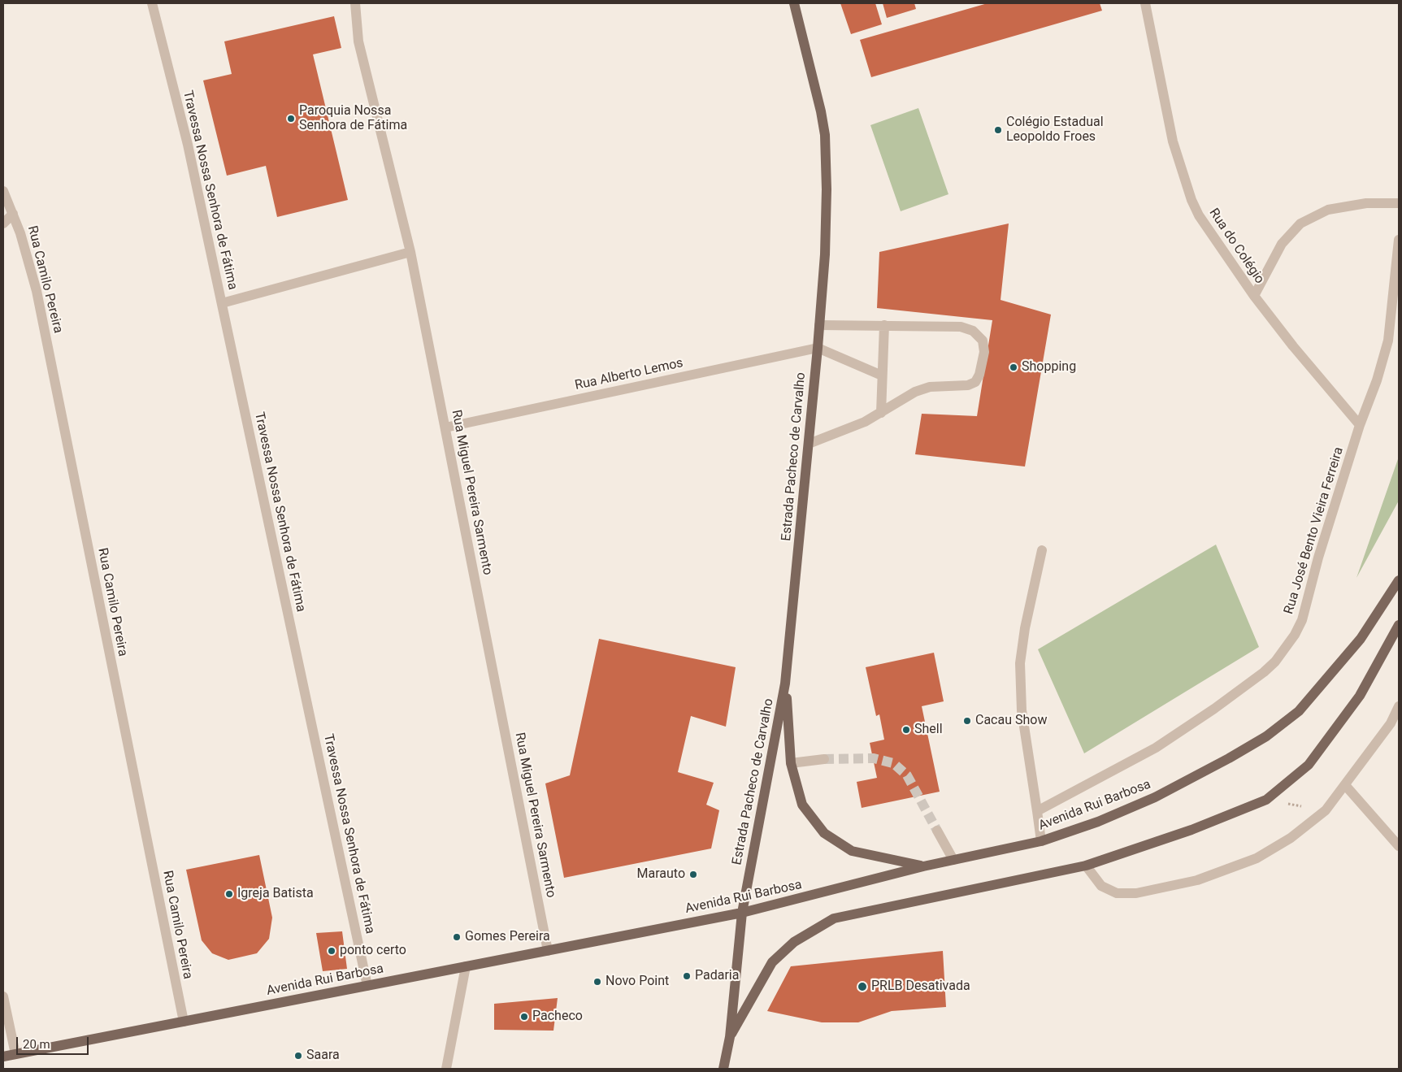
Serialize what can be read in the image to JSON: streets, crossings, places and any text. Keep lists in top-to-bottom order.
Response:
{
  "streets": {
    "main road": ["Estrada Pacheco de Carvalho", "Avenida Rui Barbosa"],
    "street": [
      "Travessa Nossa Senhora de Fátima",
      "Rua do Colégio",
      "Rua Camilo Pereira",
      "Rua Alberto Lemos",
      "Rua Miguel Pereira Sarmento",
      "Rua José Bento Vieira Ferreira"
    ]
  },
  "crossings": [
    ["Travessa Nossa Senhora de Fátima", "Avenida Rui Barbosa"],
    ["Rua do Colégio", "Rua José Bento Vieira Ferreira"],
    ["Rua Camilo Pereira", "Avenida Rui Barbosa"],
    ["Rua Alberto Lemos", "Estrada Pacheco de Carvalho"],
    ["Rua Alberto Lemos", "Rua Miguel Pereira Sarmento"],
    ["Estrada Pacheco de Carvalho", "Avenida Rui Barbosa"],
    ["Rua Miguel Pereira Sarmento", "Avenida Rui Barbosa"]
  ],
  "places": [
    "Paroquia Nossa Senhora de Fátima",
    "Colégio Estadual Leopoldo Froes",
    "Shopping",
    "Cacau Show",
    "Shell",
    "Marauto",
    "Igreja Batista",
    "Gomes Pereira",
    "ponto certo",
    "Padaria",
    "Novo Point",
    "PRLB Desativada",
    "Pacheco",
    "Saara"
  ],
  "scale_bar": "20 m"
}
